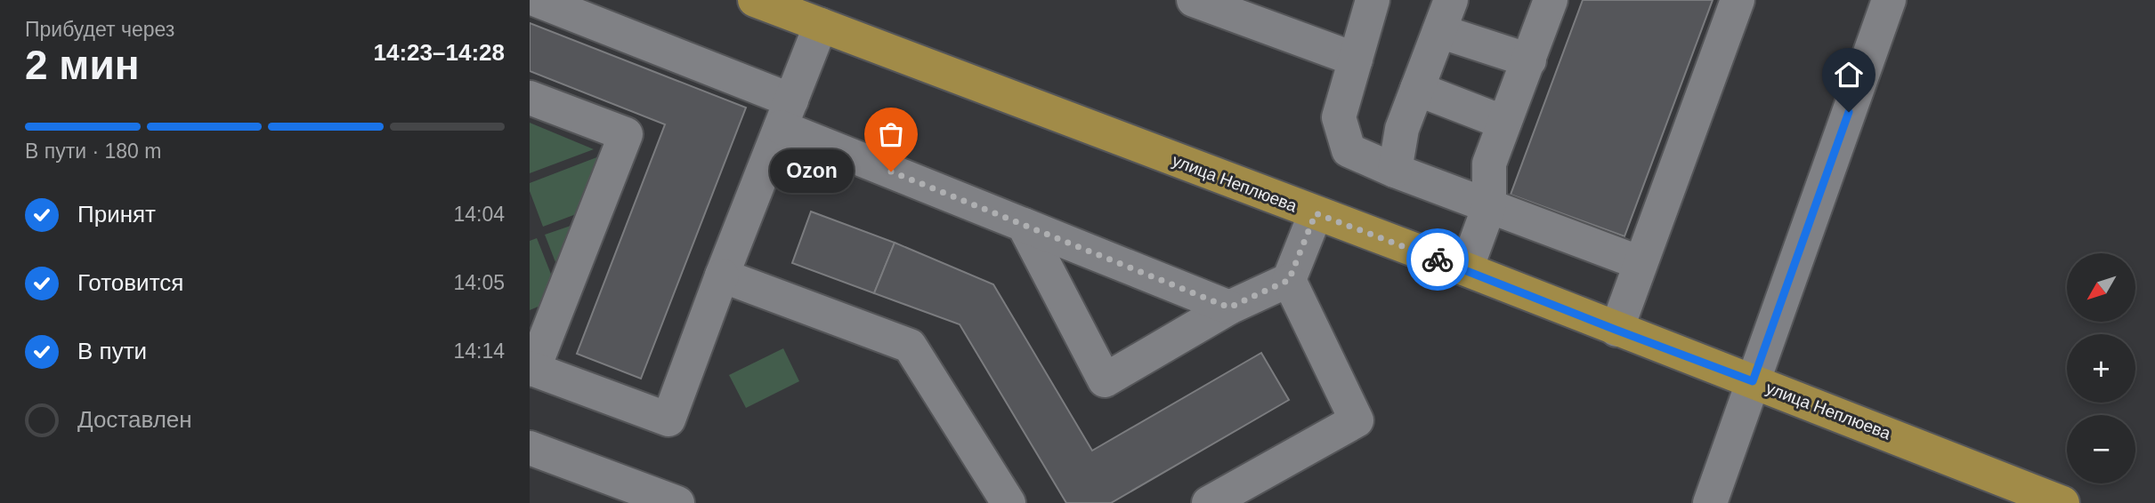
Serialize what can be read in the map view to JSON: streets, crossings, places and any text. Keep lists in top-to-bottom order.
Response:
{
  "streets": {
    "main road": ["улица Неплюева"]
  },
  "places": ["Ozon"],
  "north": "bottom left",
  "page": {
    "heading": ["2 мин", "Прибудет через", "14:23–14:28"],
    "bar": "В пути · 180 m",
    "bubble": "Ozon",
    "list": [
      ["Принят", "14:04"],
      ["Готовится", "14:05"],
      ["В пути", "14:14"],
      "Доставлен"
    ],
    "map_buttons": ["+", "−"]
  }
}
